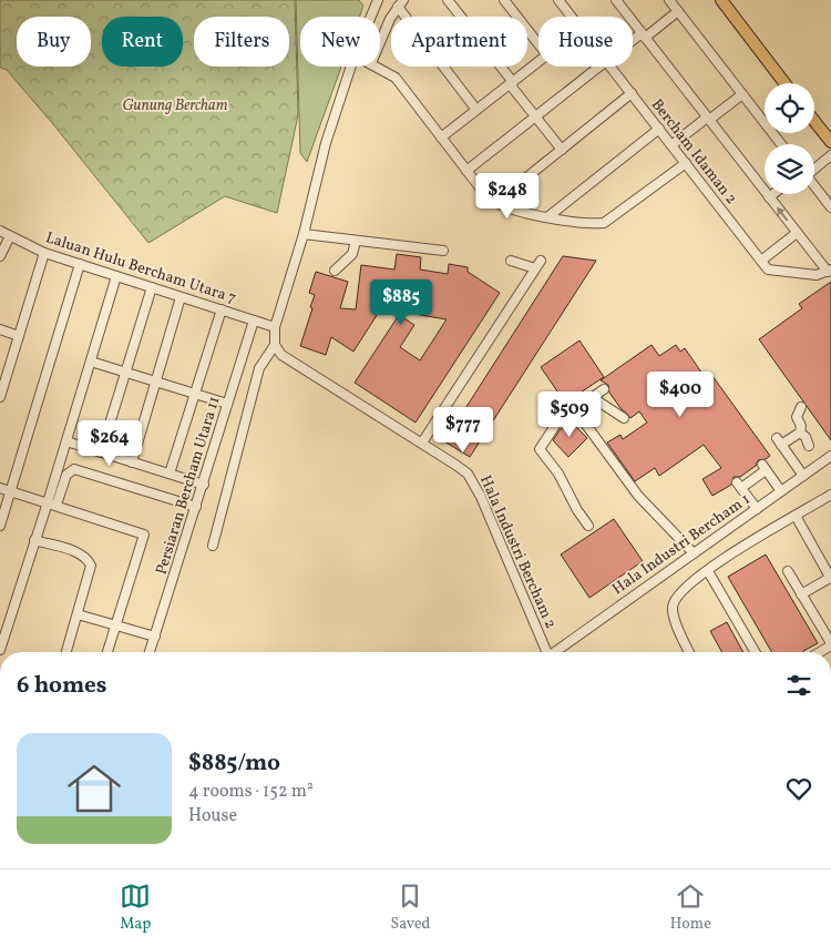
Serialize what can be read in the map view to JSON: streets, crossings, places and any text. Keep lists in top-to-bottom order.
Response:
{
  "streets": {
    "street": [
      "Bercham Idaman 2",
      "Laluan Hulu Bercham Utara 7",
      "Persiaran Bercham Utara 11",
      "Hala Industri Bercham 1",
      "Hala Industri Bercham 2"
    ]
  },
  "crossings": [
    ["Laluan Hulu Bercham Utara 7", "Persiaran Bercham Utara 11"]
  ],
  "parks": ["Gunung Bercham"],
  "page": {
    "chip": [
      "Buy",
      "Rent",
      "Filters",
      "New",
      "Apartment",
      "House"
    ],
    "price": [
      "$248",
      "$885",
      "$400",
      "$509",
      "$777",
      "$264"
    ],
    "heading": "6 homes",
    "list": [
      {
        "name": "$885/mo",
        "note": "4 rooms · 152 m² · House"
      }
    ],
    "tabs": ["Map", "Saved", "Home"]
  }
}
